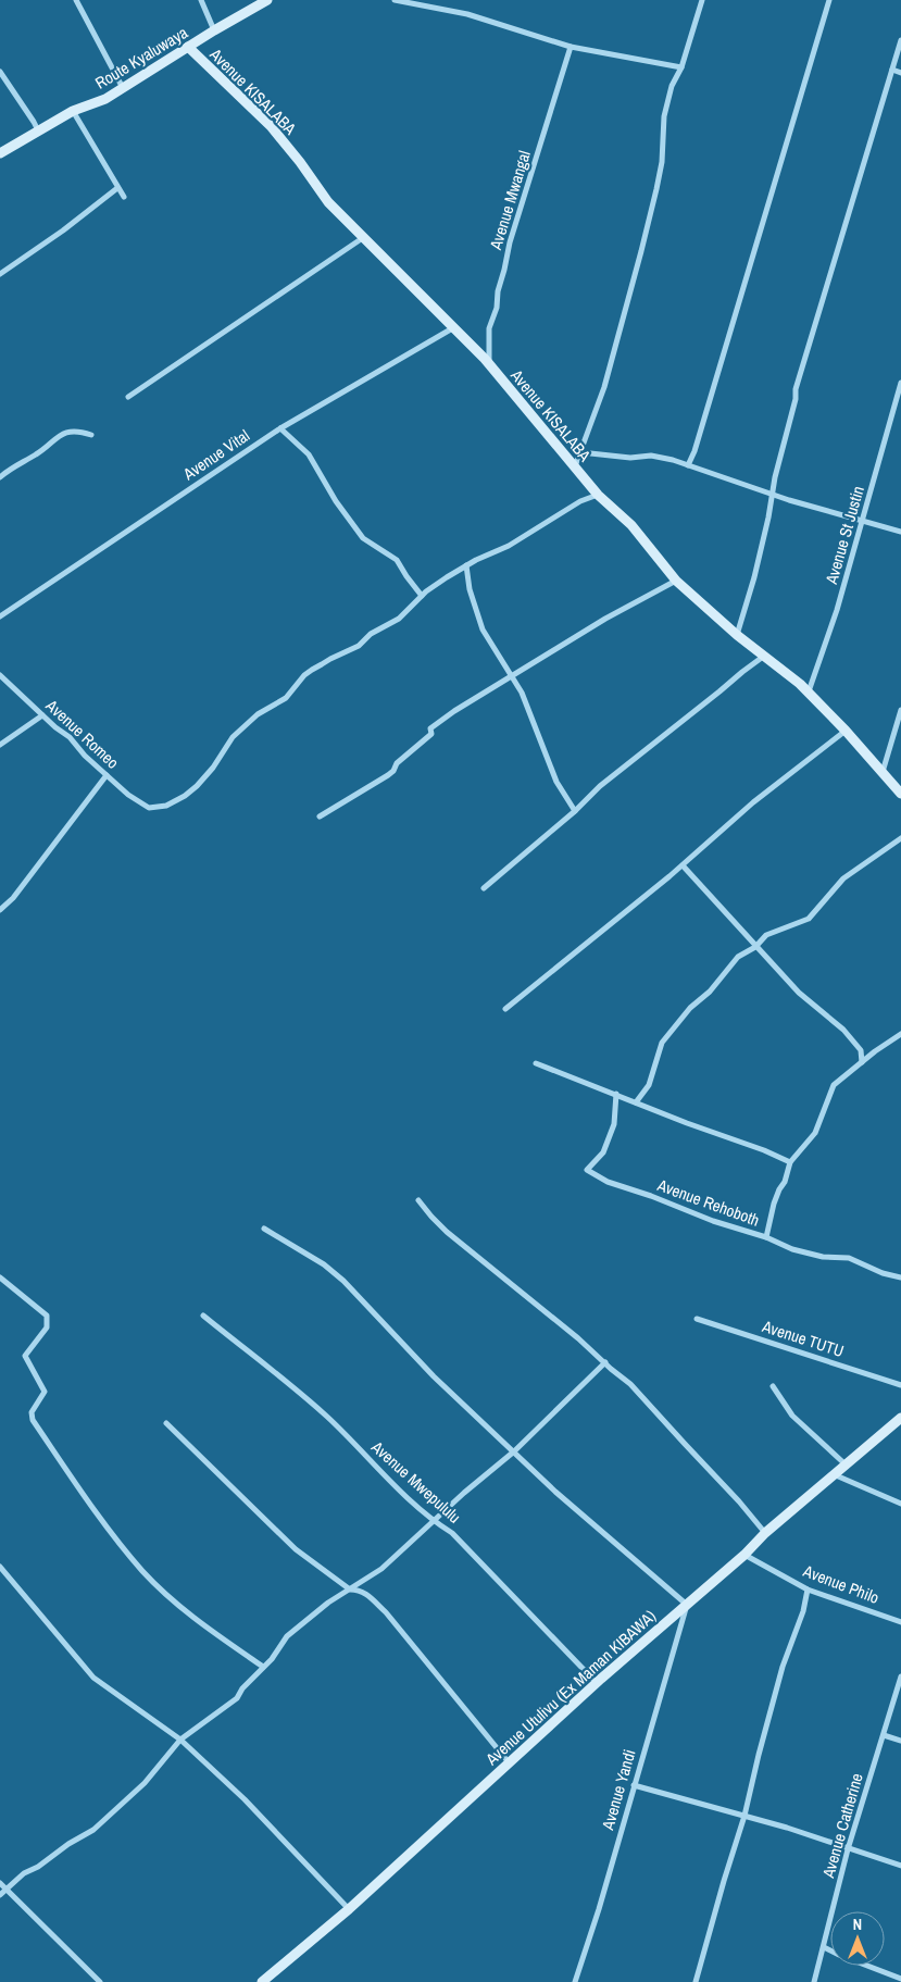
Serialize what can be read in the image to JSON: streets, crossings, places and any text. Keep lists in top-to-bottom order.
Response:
{
  "streets": {
    "street": [
      "Route Kyaluwaya",
      "Avenue KISALABA",
      "Avenue Mwangal",
      "Avenue Vital",
      "Avenue St Justin",
      "Avenue Romeo",
      "Avenue Rehoboth",
      "Avenue TUTU",
      "Avenue Mwepululu",
      "Avenue Philo",
      "Avenue Utulivu (Ex Maman KIBAWA)",
      "Avenue Yandi",
      "Avenue Catherine"
    ]
  },
  "crossings": [
    ["Route Kyaluwaya", "Avenue KISALABA"],
    ["Avenue KISALABA", "Avenue Mwangal"],
    ["Avenue KISALABA", "Avenue Vital"],
    ["Avenue KISALABA", "Avenue St Justin"],
    ["Avenue Mwepululu", "Avenue Utulivu (Ex Maman KIBAWA)"],
    ["Avenue Philo", "Avenue Utulivu (Ex Maman KIBAWA)"],
    ["Avenue Utulivu (Ex Maman KIBAWA)", "Avenue Yandi"]
  ],
  "north": "top"
}
